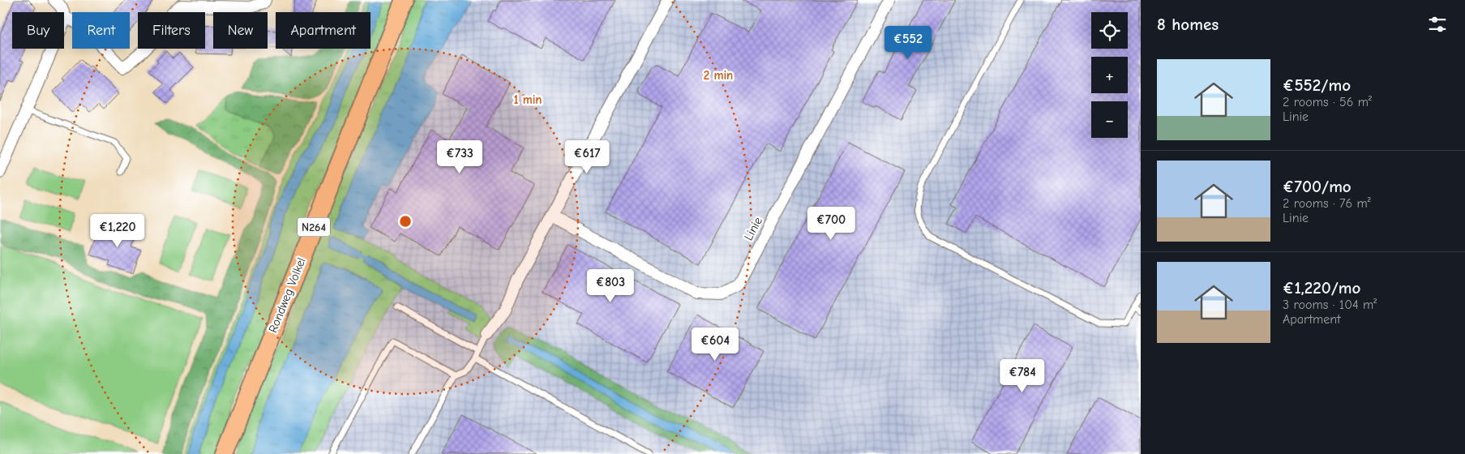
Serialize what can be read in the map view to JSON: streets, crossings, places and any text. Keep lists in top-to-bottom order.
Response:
{
  "streets": {
    "main road": ["N264", "Rondweg Volkel"],
    "street": ["Linie"]
  },
  "page": {
    "heading": "8 homes",
    "map_buttons": ["+", "−"],
    "chip": [
      "Buy",
      "Rent",
      "Filters",
      "New",
      "Apartment"
    ],
    "price": [
      "€552",
      "€733",
      "€617",
      "€700",
      "€1,220",
      "€803",
      "€604",
      "€784"
    ],
    "list": [
      {
        "name": "€552/mo",
        "note": "2 rooms · 56 m² · Linie"
      },
      {
        "name": "€700/mo",
        "note": "2 rooms · 76 m² · Linie"
      },
      {
        "name": "€1,220/mo",
        "note": "3 rooms · 104 m² · Apartment"
      }
    ]
  },
  "rings": ["2 min", "1 min"]
}
